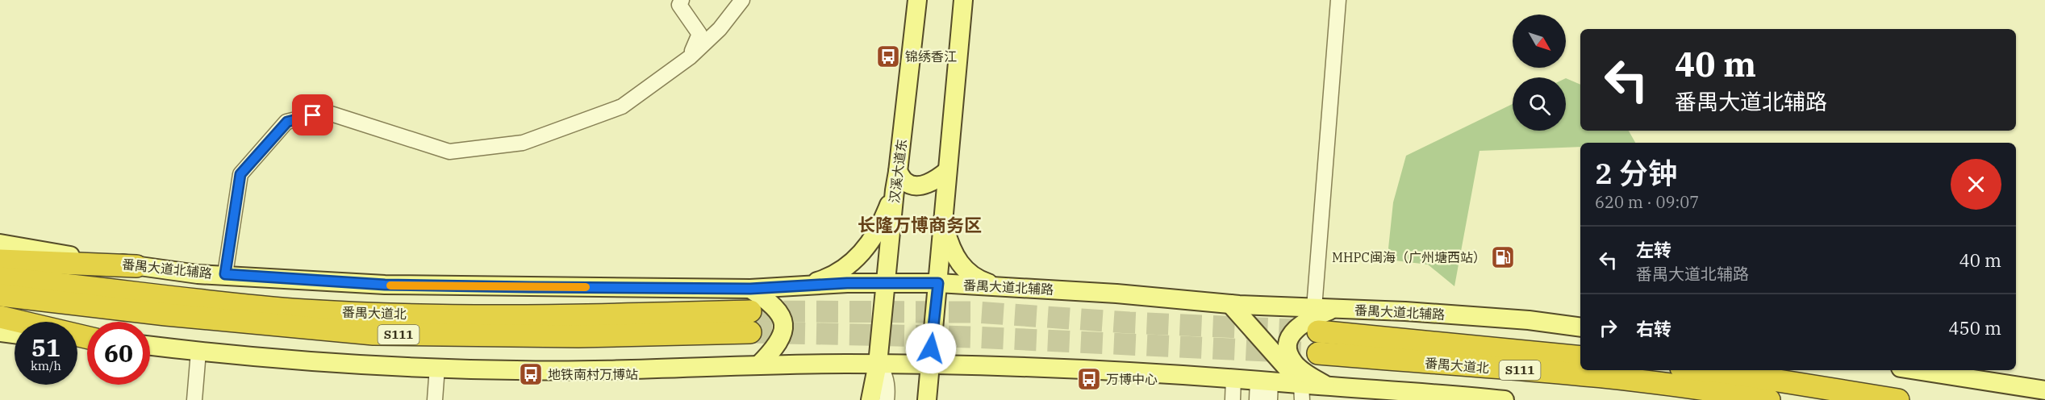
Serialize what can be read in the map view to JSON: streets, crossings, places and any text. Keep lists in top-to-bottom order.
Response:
{
  "streets": {
    "highway": ["番禺大道北", "S111"],
    "main road": ["汉溪大道东", "番禺大道北辅路"]
  },
  "crossings": [
    ["汉溪大道东", "番禺大道北辅路"]
  ],
  "districts": ["长隆万博商务区"],
  "places": {
    "bus stop": ["锦绣香江", "地铁南村万博站", "万博中心"],
    "fuel station": ["MHPC闽海（广州塘西站）"]
  },
  "north": "bottom right",
  "page": {
    "turn": ["40 m", "番禺大道北辅路"],
    "heading": ["2 分钟", "620 m · 09:07"],
    "list": [
      {
        "name": "左转",
        "note": "番禺大道北辅路",
        "value": "40 m"
      },
      {
        "name": "右转",
        "value": "450 m"
      }
    ],
    "speed": "51 km/h",
    "limit": "60"
  }
}
